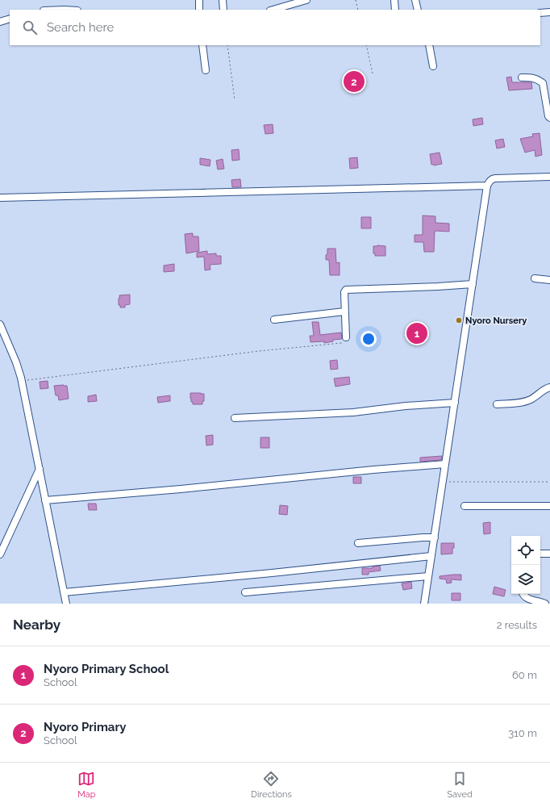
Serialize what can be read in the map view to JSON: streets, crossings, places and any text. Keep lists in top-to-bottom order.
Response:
{
  "places": ["Nyoro Nursery"],
  "page": {
    "search": "Search here",
    "pins": ["2", "1"],
    "heading": ["Nearby", "2 results"],
    "list": [
      {
        "mark": "1",
        "name": "Nyoro Primary School",
        "note": "School",
        "value": "60 m"
      },
      {
        "mark": "2",
        "name": "Nyoro Primary",
        "note": "School",
        "value": "310 m"
      }
    ],
    "nav": ["Map", "Directions", "Saved"]
  }
}
